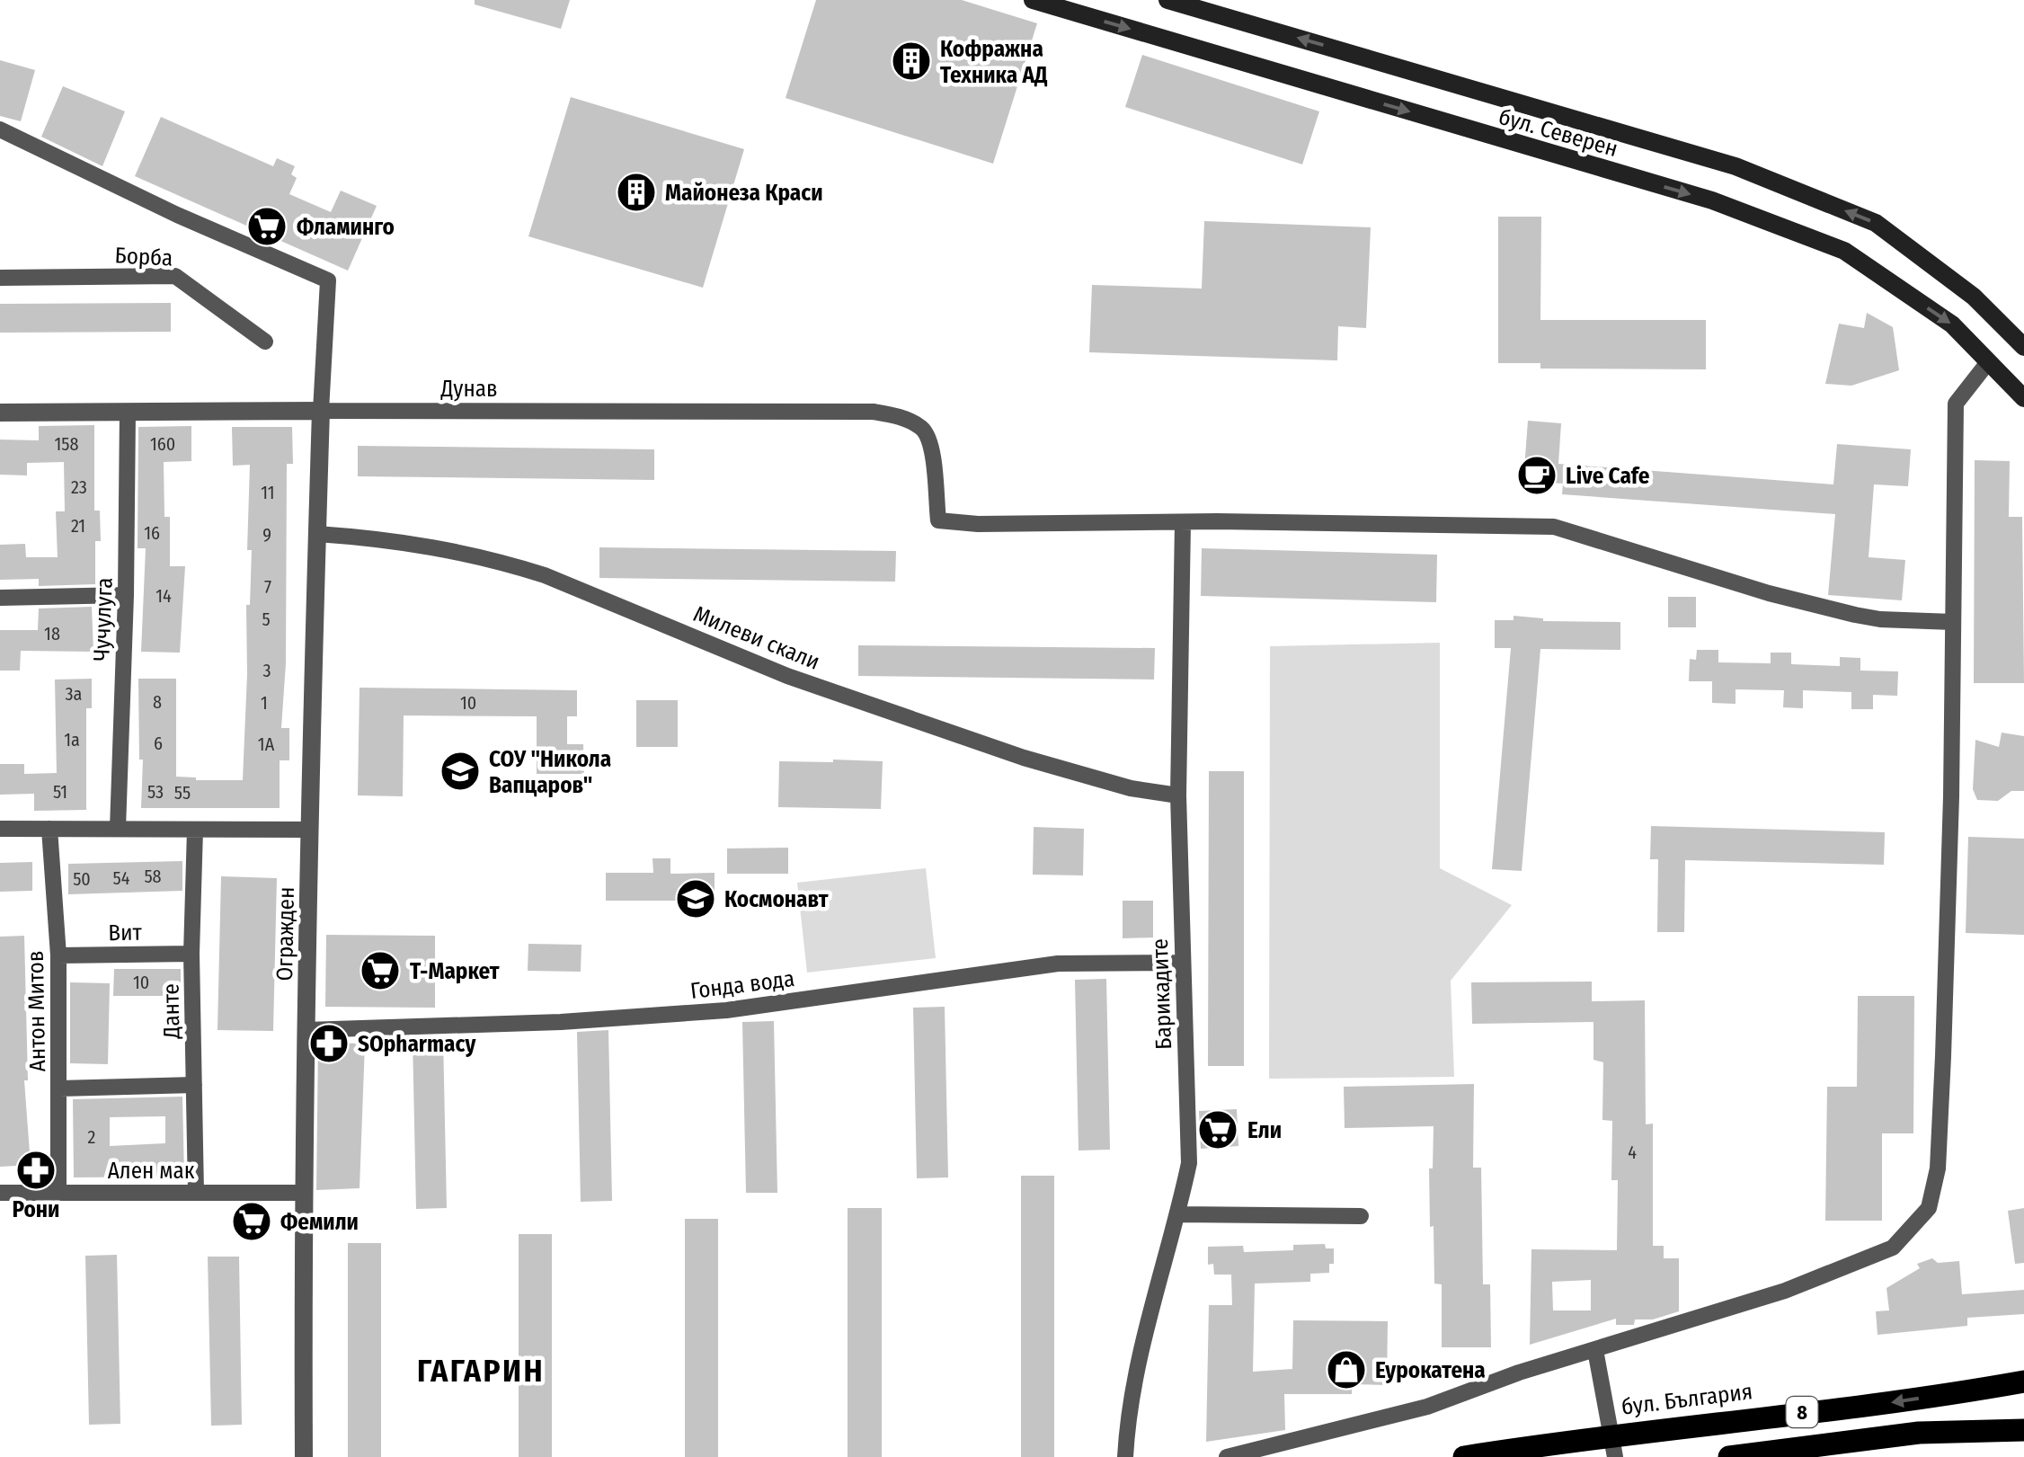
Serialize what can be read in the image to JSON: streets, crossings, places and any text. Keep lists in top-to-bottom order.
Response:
{
  "streets": {
    "main road": ["бул. Северен", "бул. България", "8"],
    "street": [
      "Борба",
      "Дунав",
      "Чучулуга",
      "Милеви скали",
      "Вит",
      "Огражден",
      "Гонда вода",
      "Барикадите",
      "Антон Митов",
      "Данте",
      "Ален мак"
    ]
  },
  "crossings": [
    ["Дунав", "Чучулуга"],
    ["Дунав", "Огражден"],
    ["Дунав", "Барикадите"],
    ["Милеви скали", "Огражден"],
    ["Милеви скали", "Барикадите"],
    ["Вит", "Антон Митов"],
    ["Вит", "Данте"],
    ["Огражден", "Гонда вода"],
    ["Огражден", "Ален мак"],
    ["Гонда вода", "Барикадите"],
    ["Антон Митов", "Ален мак"],
    ["Данте", "Ален мак"]
  ],
  "districts": ["ГАГАРИН"],
  "places": {
    "building": ["Кофражна Техника АД", "Майонеза Краси"],
    "supermarket": [
      "Фламинго",
      "Т-Маркет",
      "Ели",
      "Фемили"
    ],
    "cafe": ["Live Cafe"],
    "school or university": ["СОУ \"Никола Вапцаров\"", "Космонавт"],
    "pharmacy": ["SOpharmacy", "Рони"],
    "shop": ["Еурокатена"]
  },
  "house_numbers": [
    "158",
    "160",
    "23",
    "11",
    "21",
    "16",
    "9",
    "7",
    "14",
    "5",
    "18",
    "3",
    "3a",
    "8",
    "1",
    "10",
    "1a",
    "6",
    "1А",
    "51",
    "53",
    "55",
    "58",
    "54",
    "50",
    "10",
    "2",
    "4"
  ]
}
